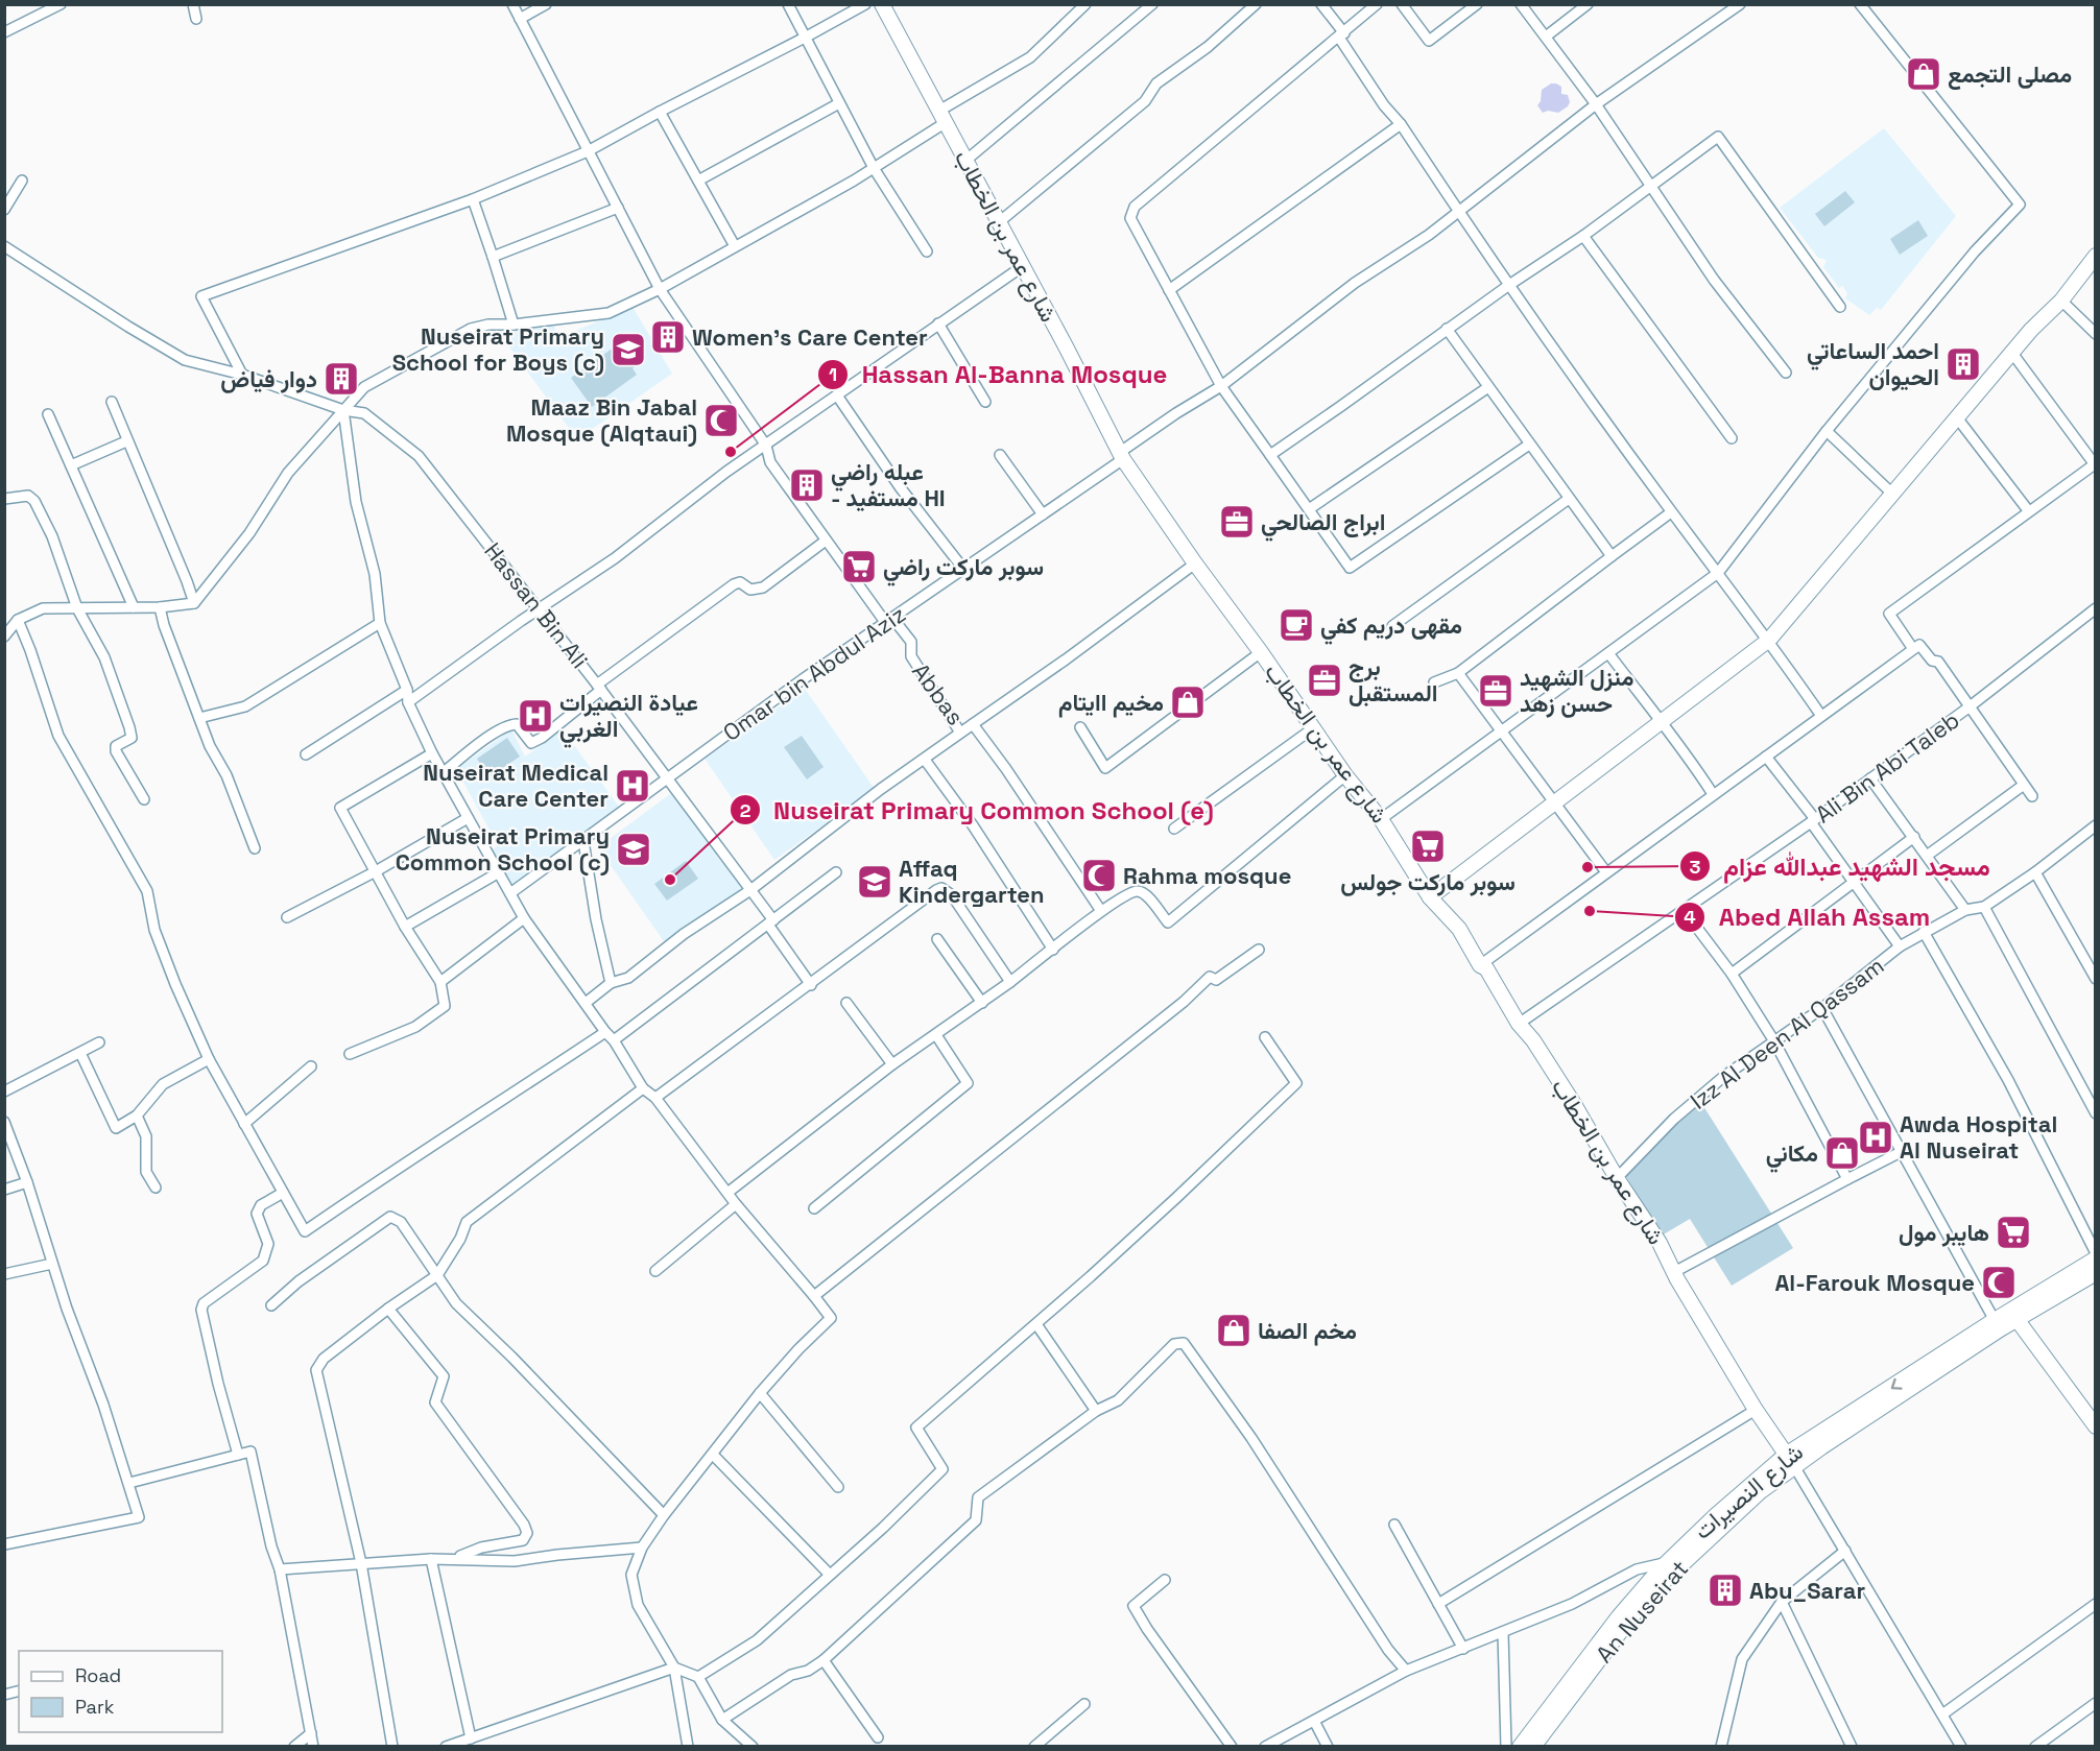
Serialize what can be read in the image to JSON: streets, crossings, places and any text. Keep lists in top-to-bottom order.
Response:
{
  "streets": {
    "street": [
      "شارع عمر بن الخطاب",
      "Hassan Bin Ali",
      "Omar bin Abdul Aziz",
      "Abbas",
      "Ali Bin Abi Taleb",
      "Izz Al Deen Al Qassam",
      "شارع النصيرات",
      "An Nuseirat"
    ]
  },
  "crossings": [
    ["شارع عمر بن الخطاب", "Omar bin Abdul Aziz"],
    ["شارع عمر بن الخطاب", "Ali Bin Abi Taleb"],
    ["شارع عمر بن الخطاب", "Izz Al Deen Al Qassam"],
    ["شارع عمر بن الخطاب", "شارع النصيرات"],
    ["شارع عمر بن الخطاب", "An Nuseirat"],
    ["Hassan Bin Ali", "Omar bin Abdul Aziz"],
    ["Omar bin Abdul Aziz", "Abbas"],
    ["شارع النصيرات", "An Nuseirat"]
  ],
  "places": {
    "shop": [
      "مصلى التجمع",
      "مخيم اايتام",
      "مكاني",
      "مخم الصفا"
    ],
    "building": [
      "Women's Care Center",
      "احمد الساعاتي الحيوان",
      "دوار فياض",
      "عبله راضي - مستفيد HI",
      "Abu_Sarar"
    ],
    "school or university": ["Nuseirat Primary School for Boys (c)", "Nuseirat Primary Common School (c)", "Affaq Kindergarten"],
    "mosque": ["Maaz Bin Jabal Mosque (Alqtaui)", "Rahma mosque", "Al-Farouk Mosque"],
    "other": [
      "Hassan Al-Banna Mosque",
      "مسجد الشهيد عبدالله عزام",
      "Nuseirat Primary Common School (e)",
      "Abed Allah Assam"
    ],
    "office": ["ابراج الصالحي", "برج المستقبل", "منزل الشهيد حسن زهد"],
    "supermarket": ["سوبر ماركت راضي", "سوبر ماركت جولس", "هايبر مول"],
    "cafe": ["مقهى دريم كفي"],
    "hospital": ["عيادة النصيرات الغربي", "Nuseirat Medical Care Center", "Awda Hospital Al Nuseirat"]
  },
  "legend": ["Road", "Park"]
}
